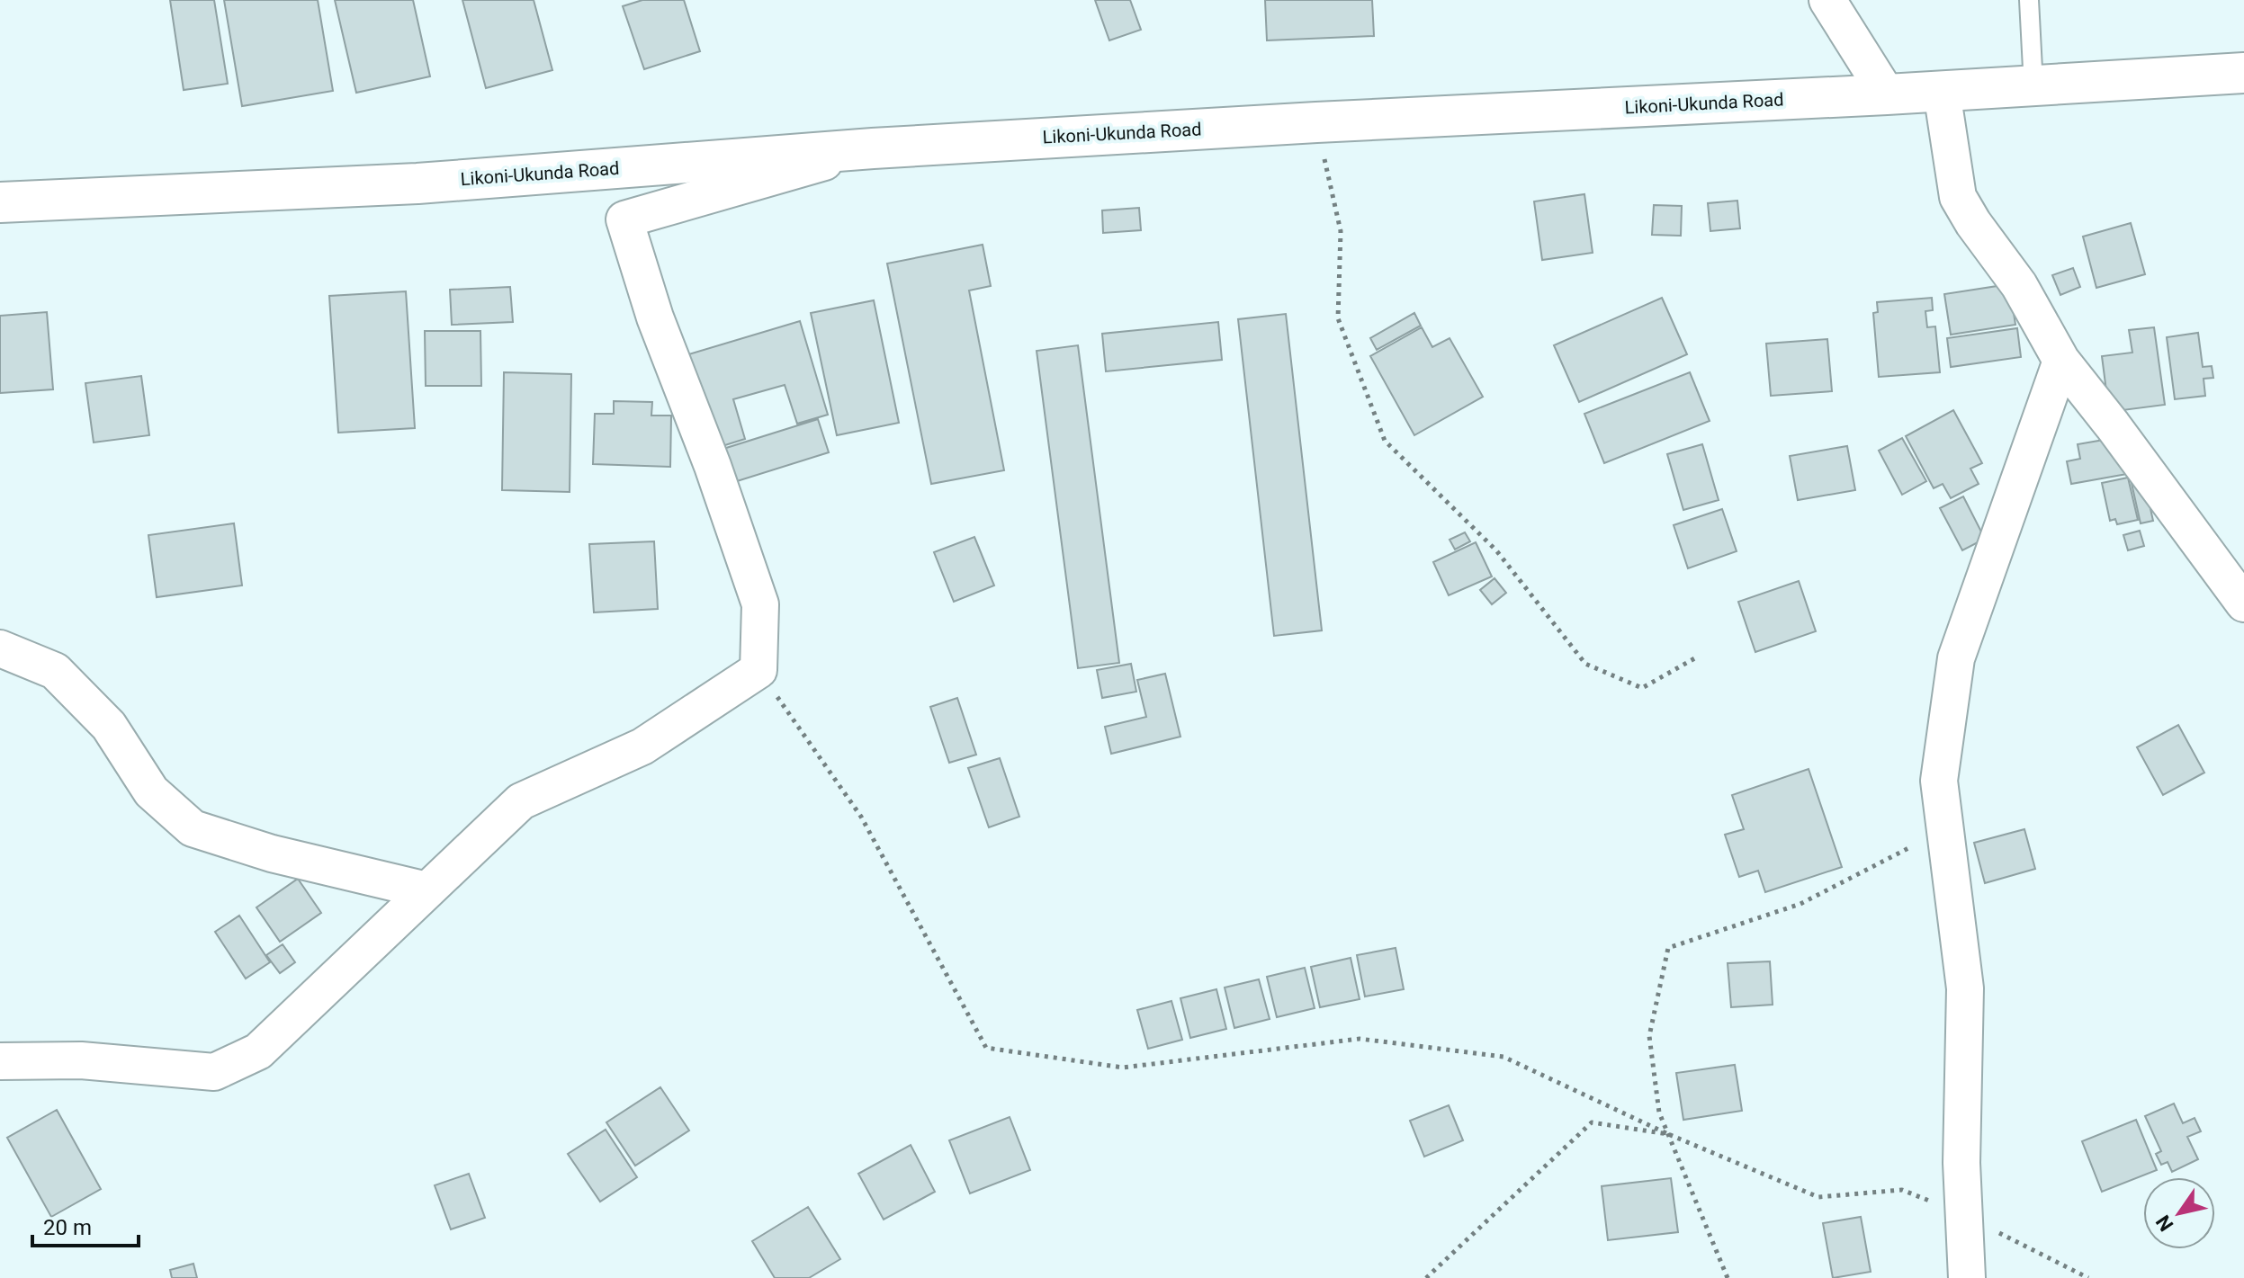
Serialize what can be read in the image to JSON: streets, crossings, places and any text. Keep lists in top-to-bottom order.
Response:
{
  "streets": {
    "highway": ["Likoni-Ukunda Road"]
  },
  "scale_bar": "20 m",
  "north": "bottom left"
}
